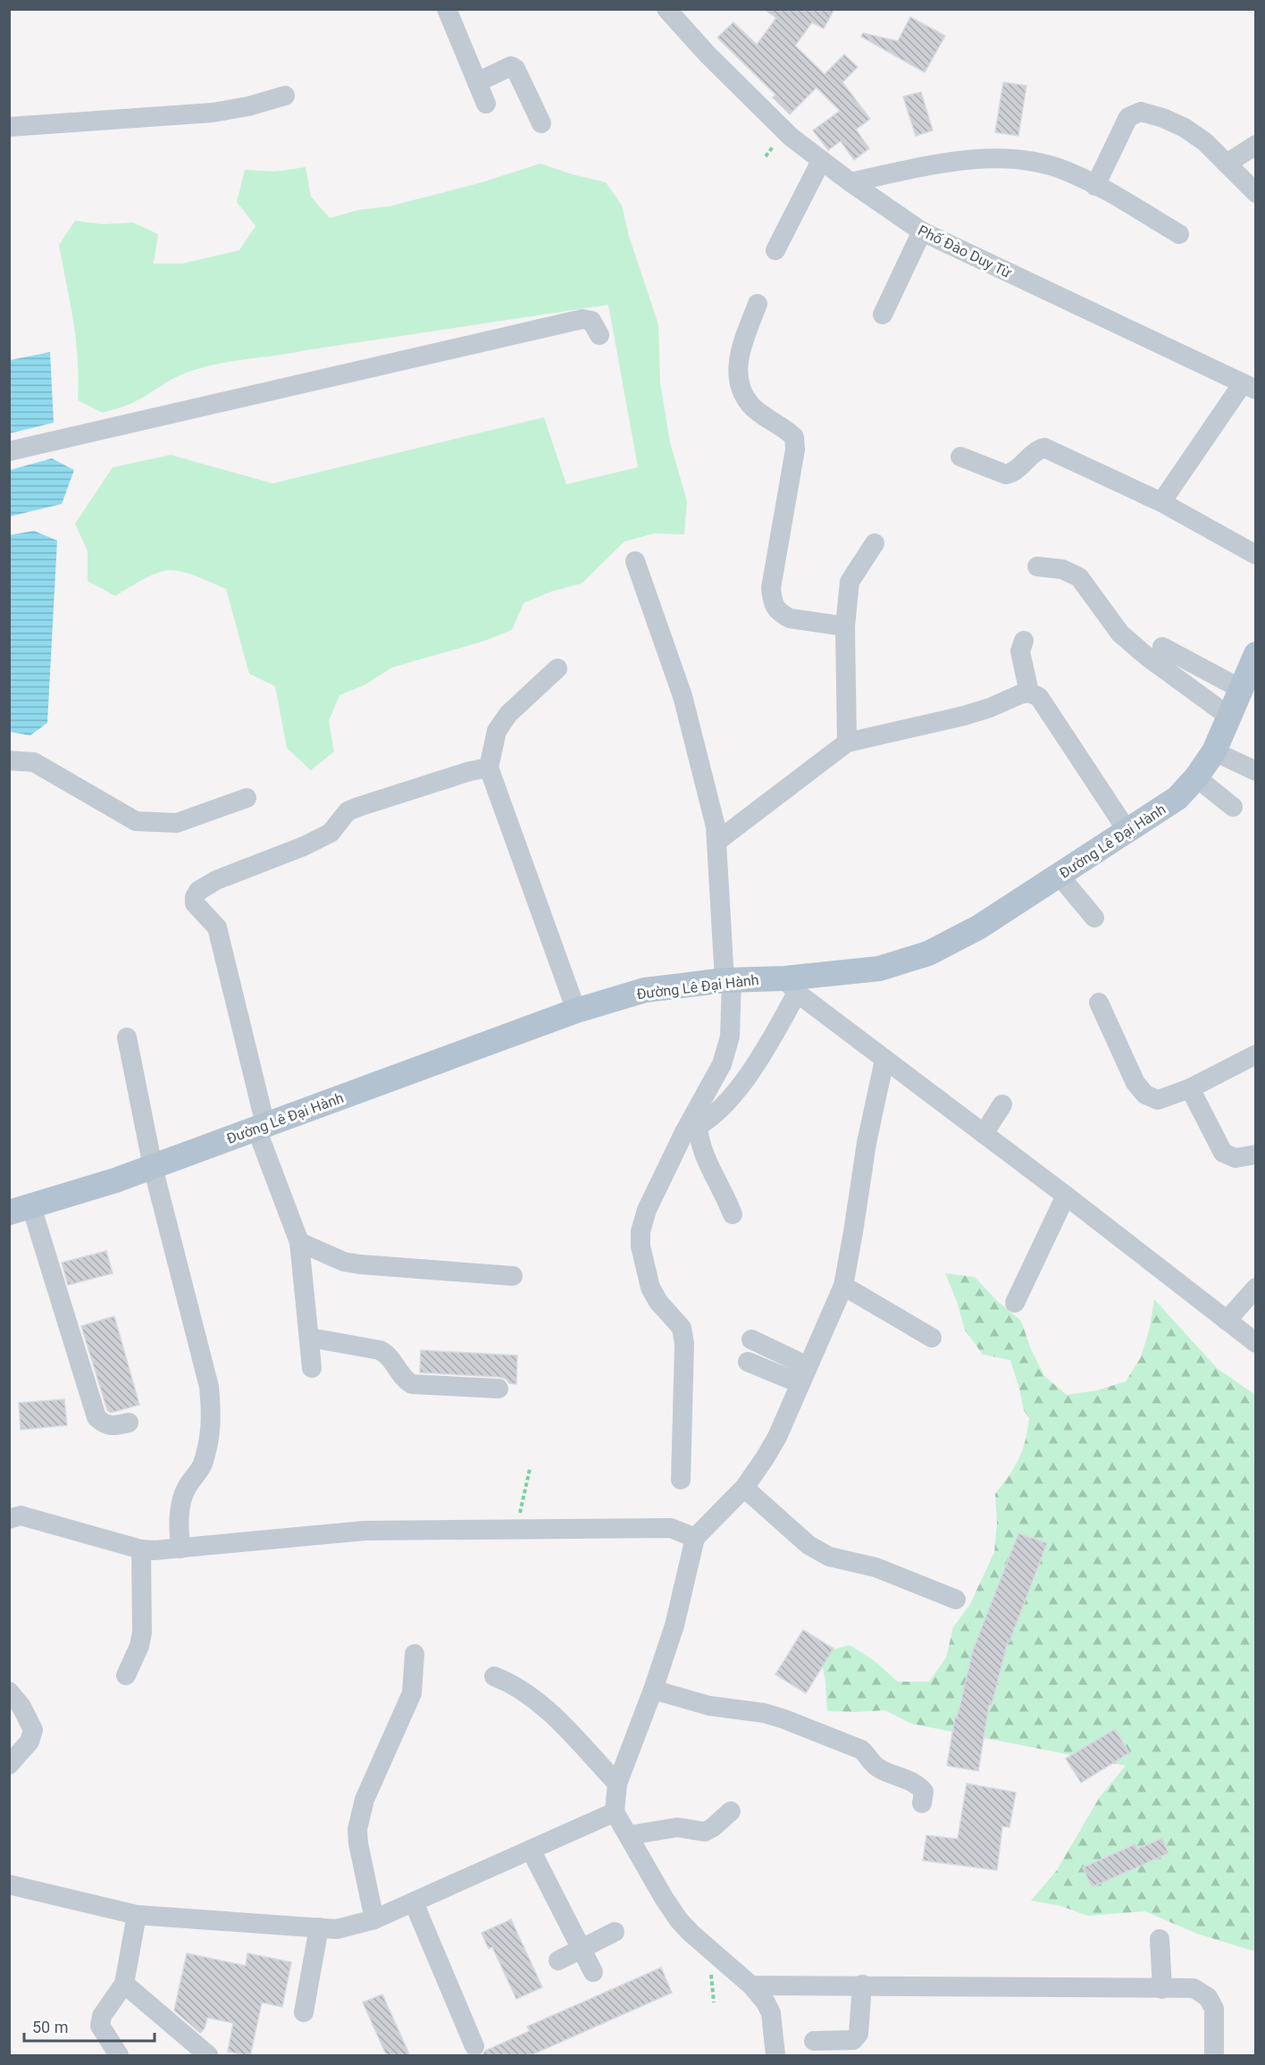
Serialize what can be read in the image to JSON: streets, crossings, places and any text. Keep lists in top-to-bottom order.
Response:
{
  "streets": {
    "main road": ["Đường Lê Đại Hành"],
    "street": ["Phố Đào Duy Từ"]
  },
  "scale_bar": "50 m"
}
